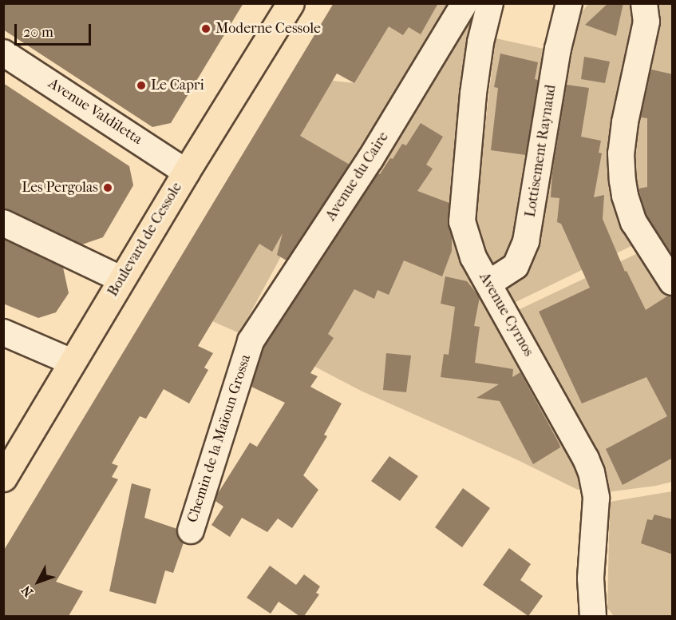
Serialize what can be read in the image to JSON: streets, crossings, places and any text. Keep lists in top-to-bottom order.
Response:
{
  "streets": {
    "main road": ["Boulevard de Cessole"],
    "street": [
      "Avenue Valdiletta",
      "Lottisement Raynaud",
      "Avenue du Caire",
      "Avenue Cyrnos",
      "Chemin de la Maïoun Grossa"
    ]
  },
  "crossings": [
    ["Avenue Valdiletta", "Boulevard de Cessole"],
    ["Lottisement Raynaud", "Avenue Cyrnos"],
    ["Avenue du Caire", "Chemin de la Maïoun Grossa"]
  ],
  "places": ["Moderne Cessole", "Le Capri", "Les Pergolas"],
  "scale_bar": "20 m",
  "north": "bottom left"
}
